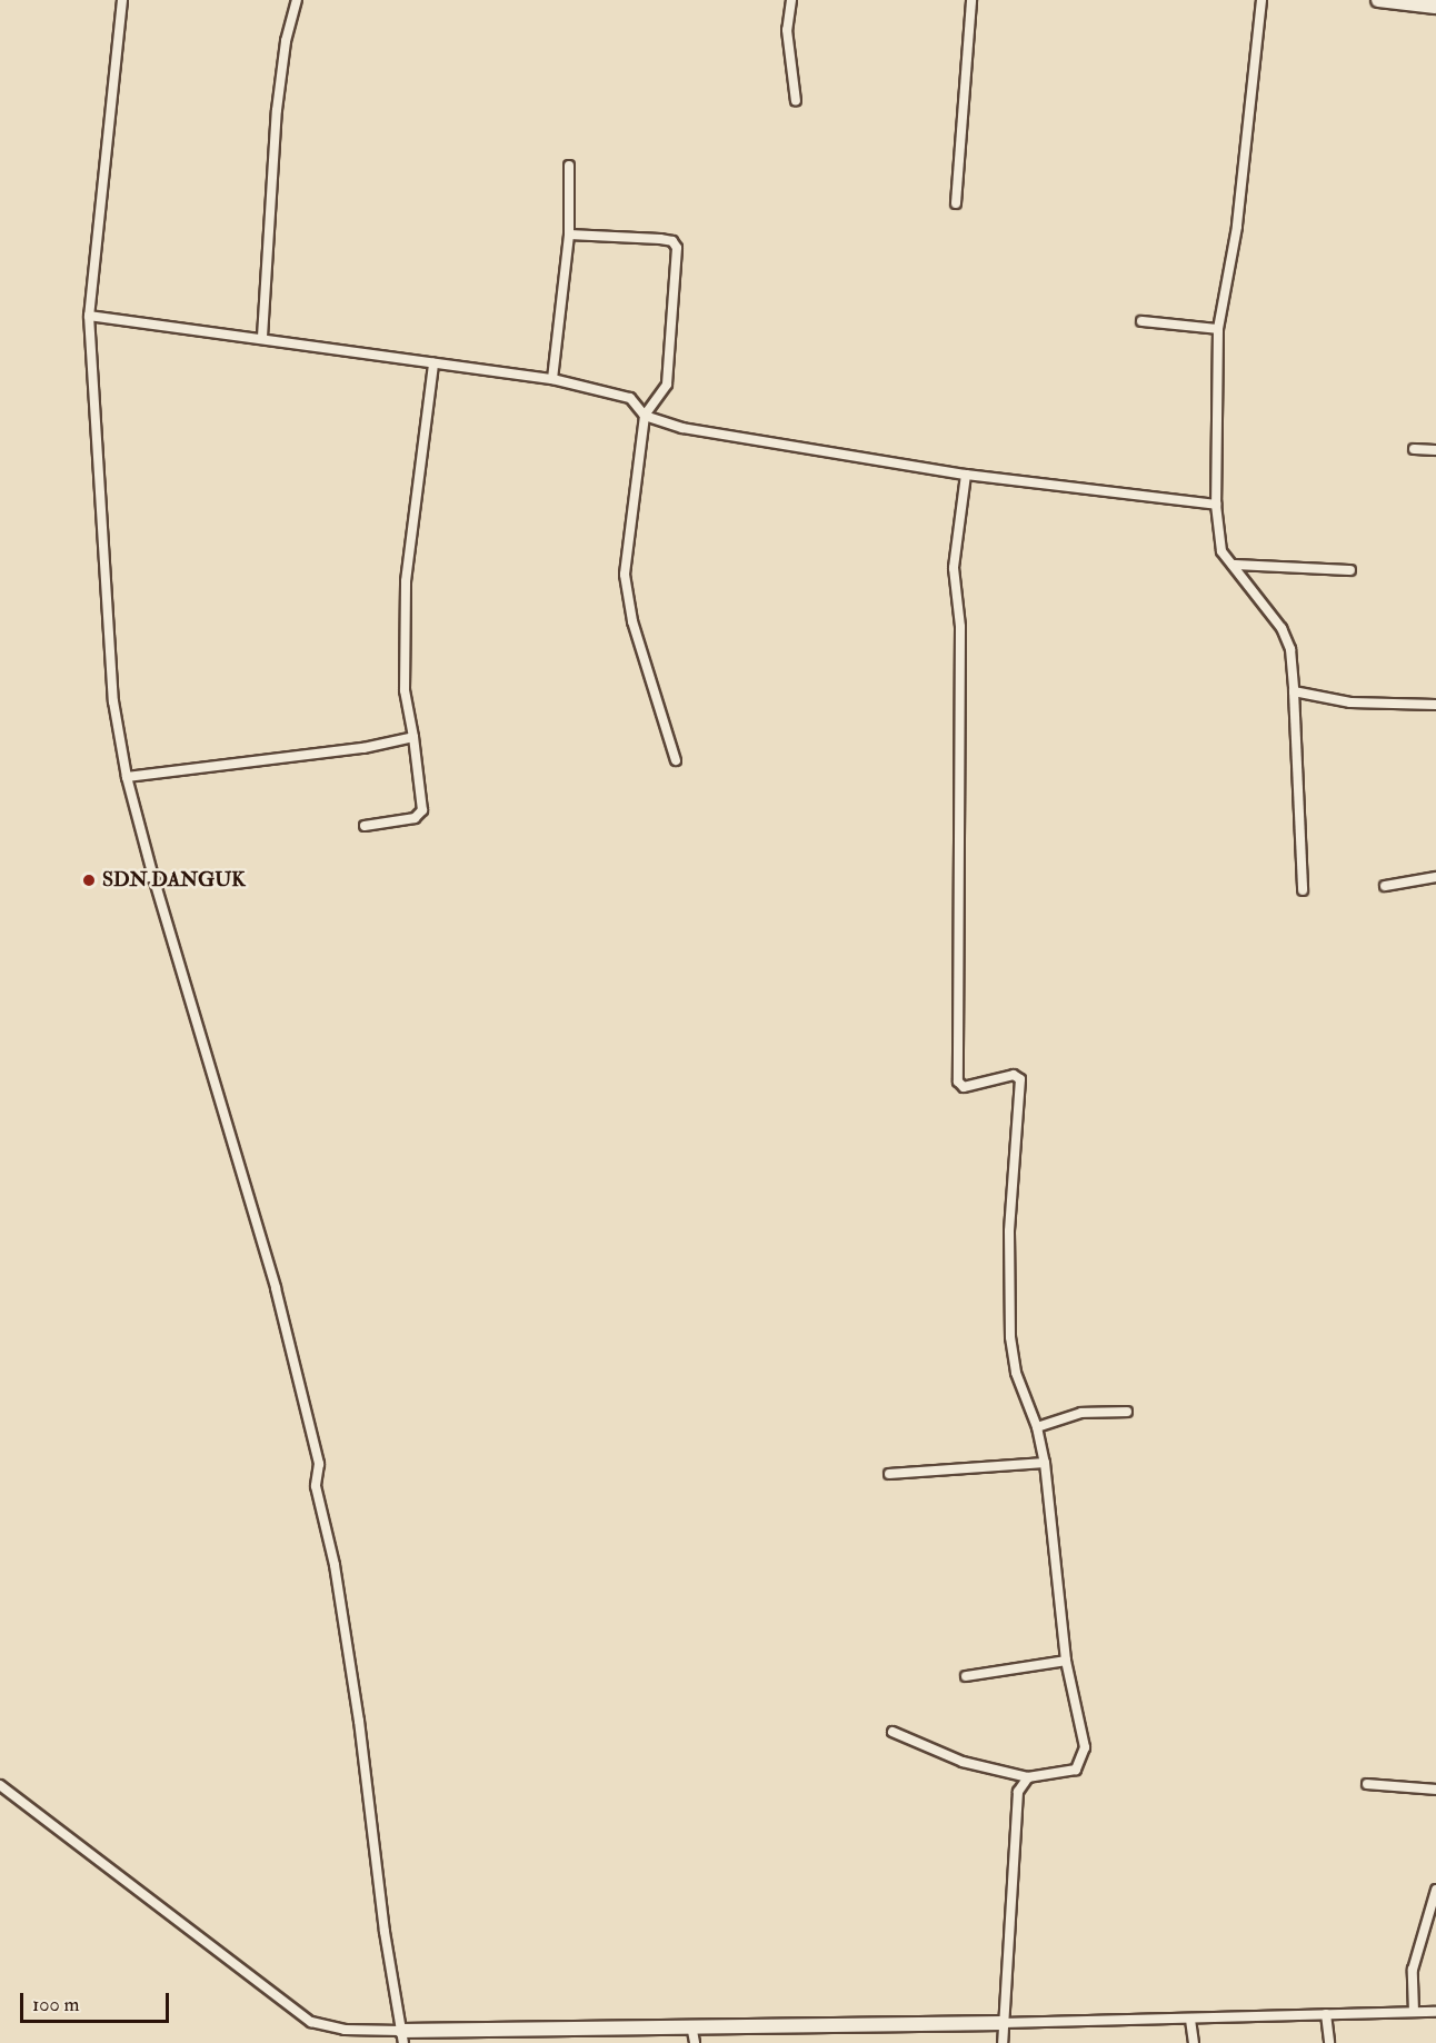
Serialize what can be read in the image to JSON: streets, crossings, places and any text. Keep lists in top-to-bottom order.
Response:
{
  "places": ["SDN DANGUK"],
  "scale_bar": "100 m"
}
